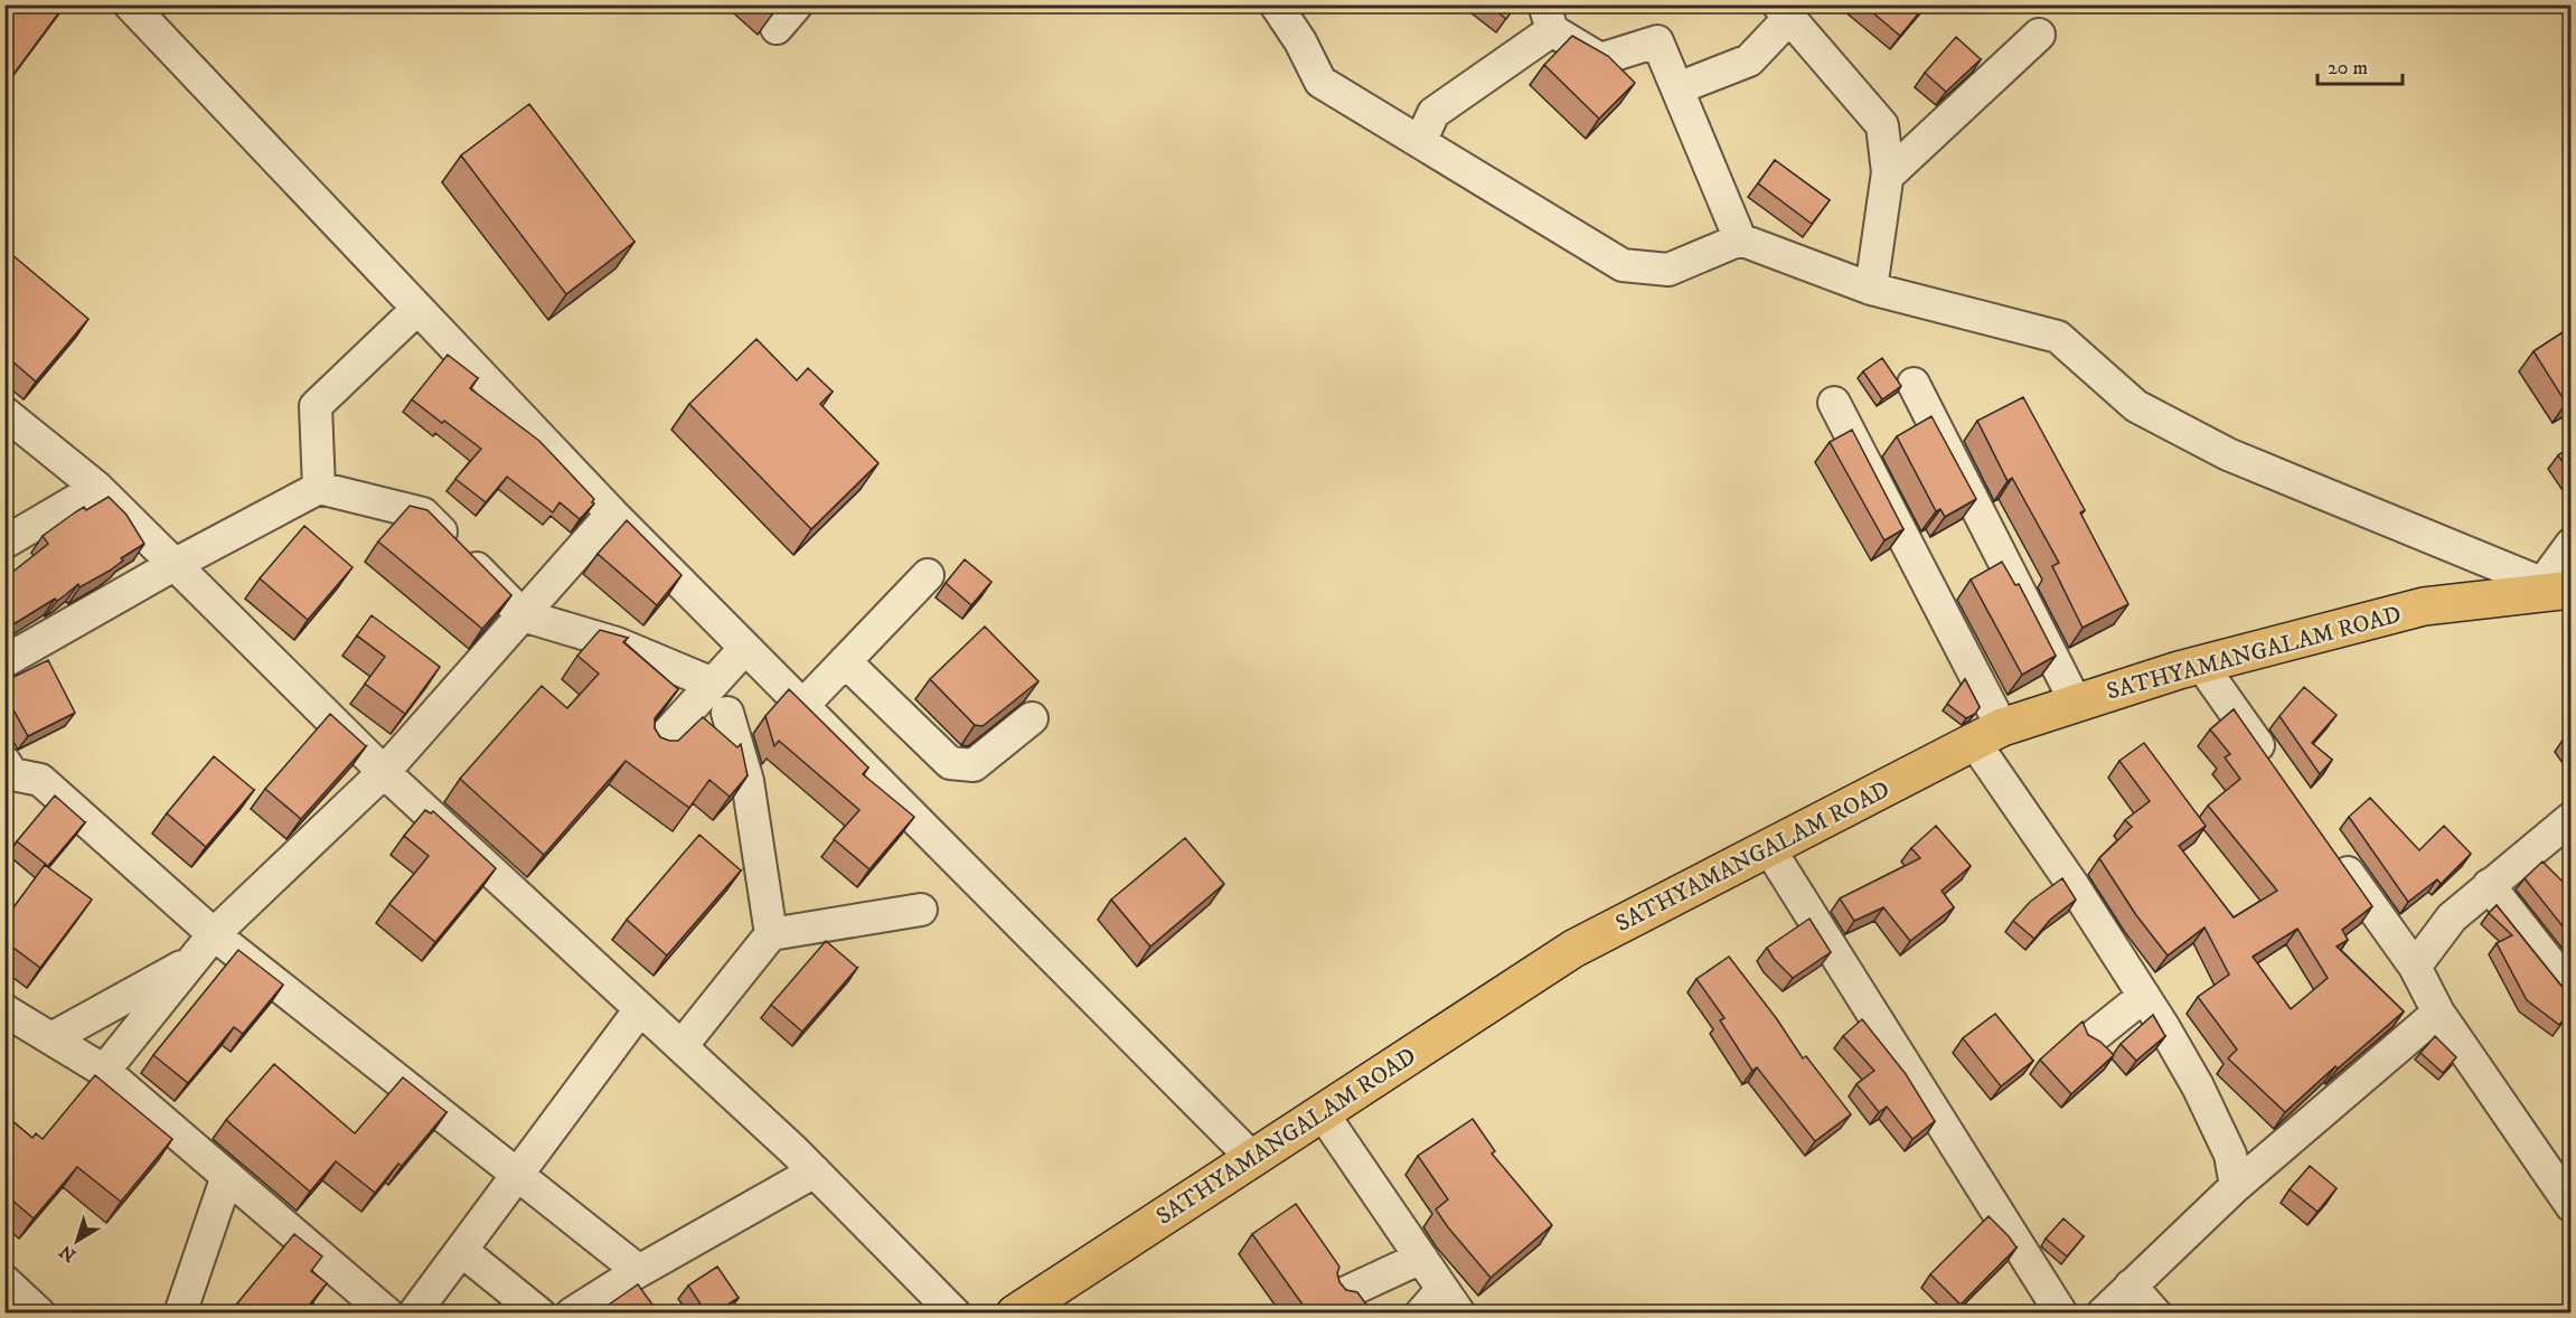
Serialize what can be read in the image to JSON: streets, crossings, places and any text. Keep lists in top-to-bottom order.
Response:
{
  "streets": {
    "highway": ["SATHYAMANGALAM ROAD"]
  },
  "scale_bar": "20 m",
  "north": "bottom left"
}
